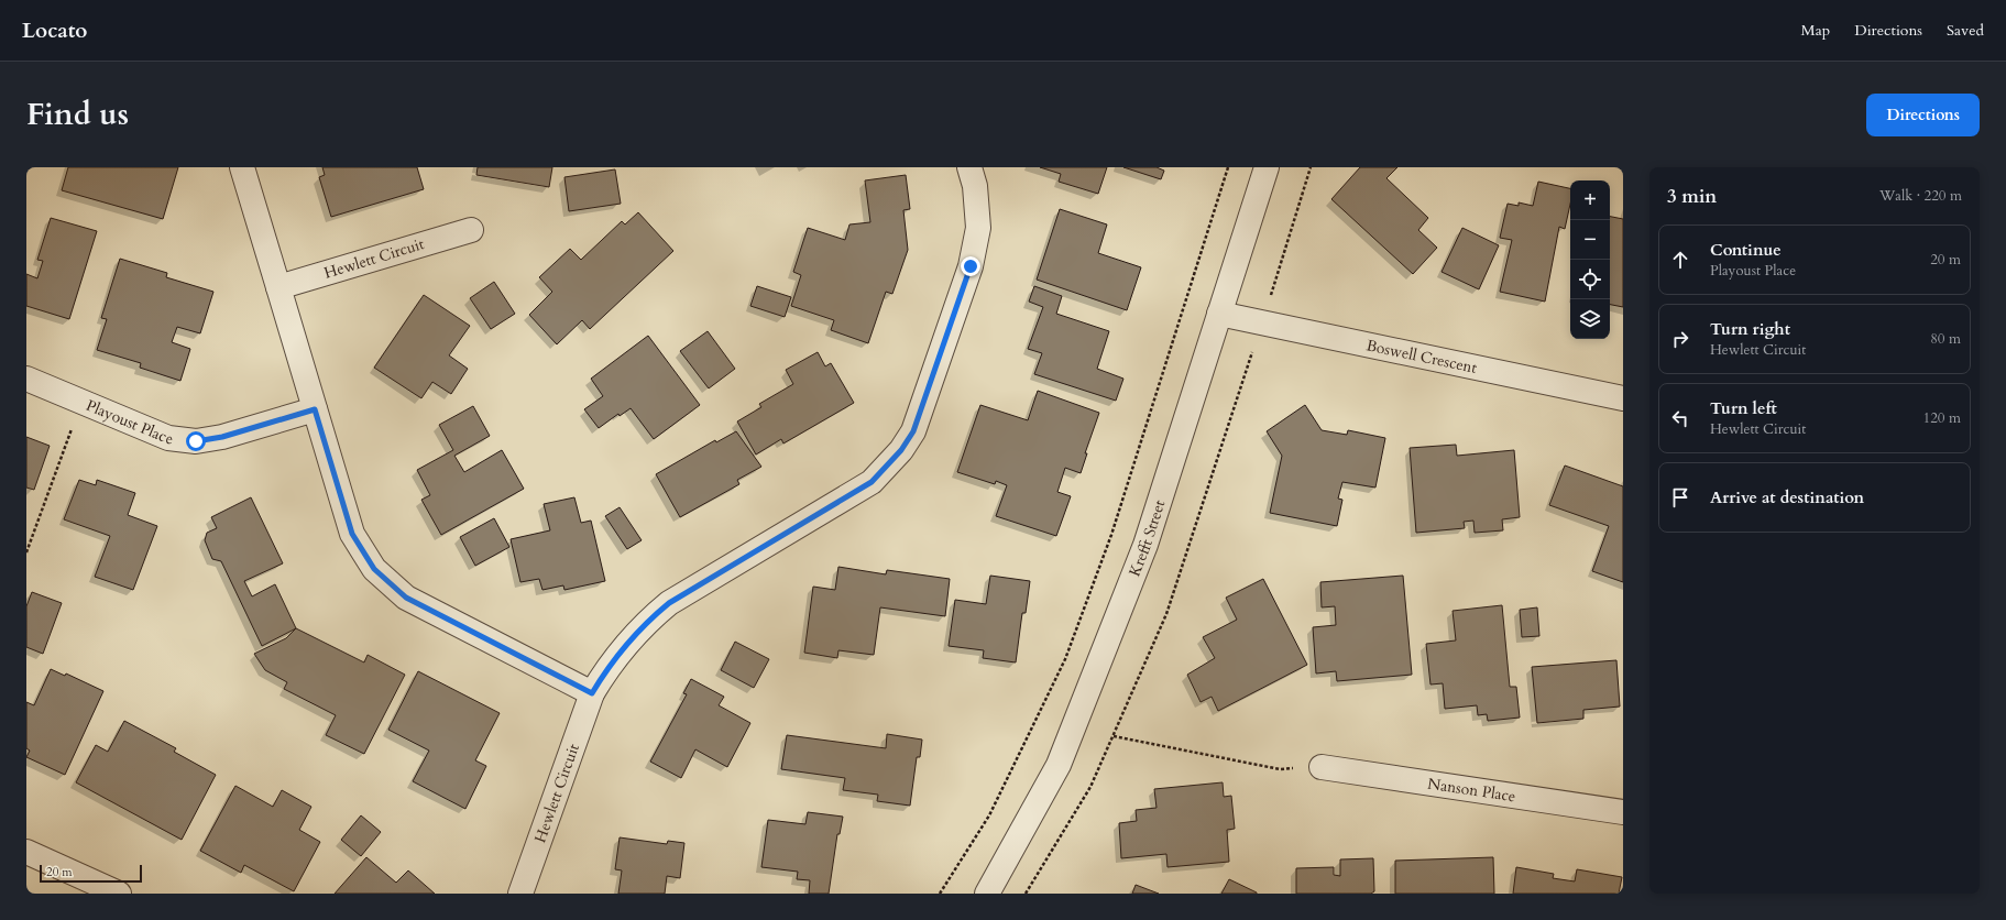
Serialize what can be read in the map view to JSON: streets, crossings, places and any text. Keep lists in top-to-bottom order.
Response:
{
  "streets": {
    "street": [
      "Hewlett Circuit",
      "Boswell Crescent",
      "Playoust Place",
      "Krefft Street",
      "Nanson Place"
    ]
  },
  "crossings": [
    ["Boswell Crescent", "Krefft Street"]
  ],
  "scale_bar": "20 m",
  "page": {
    "header": "Locato",
    "nav": ["Map", "Directions", "Saved"],
    "title": "Find us",
    "buttons": "Directions",
    "heading": ["3 min", "Walk · 220 m"],
    "map_buttons": ["+", "−"],
    "list": [
      ["Continue", "Playoust Place", "20 m"],
      ["Turn right", "Hewlett Circuit", "80 m"],
      ["Turn left", "Hewlett Circuit", "120 m"],
      "Arrive at destination"
    ],
    "scale": "20 m"
  }
}
